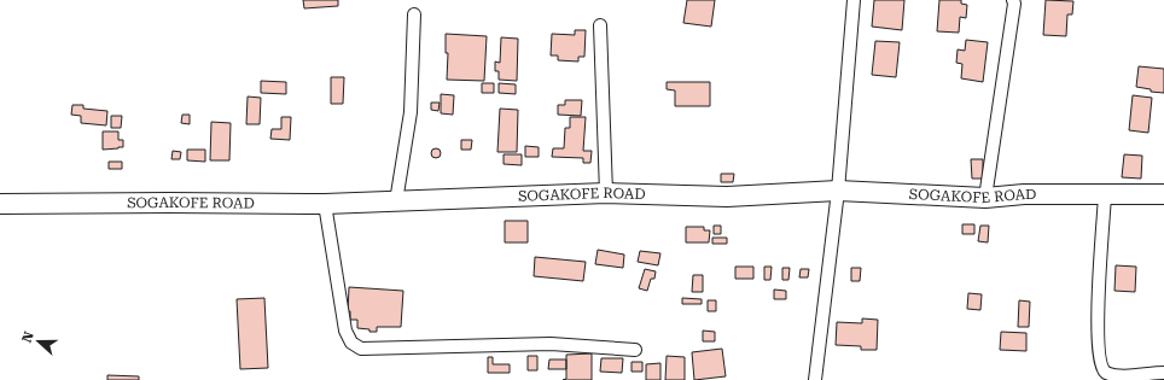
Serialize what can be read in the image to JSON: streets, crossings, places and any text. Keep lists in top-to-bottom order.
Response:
{
  "streets": {
    "main road": ["SOGAKOFE ROAD"]
  },
  "north": "left"
}
